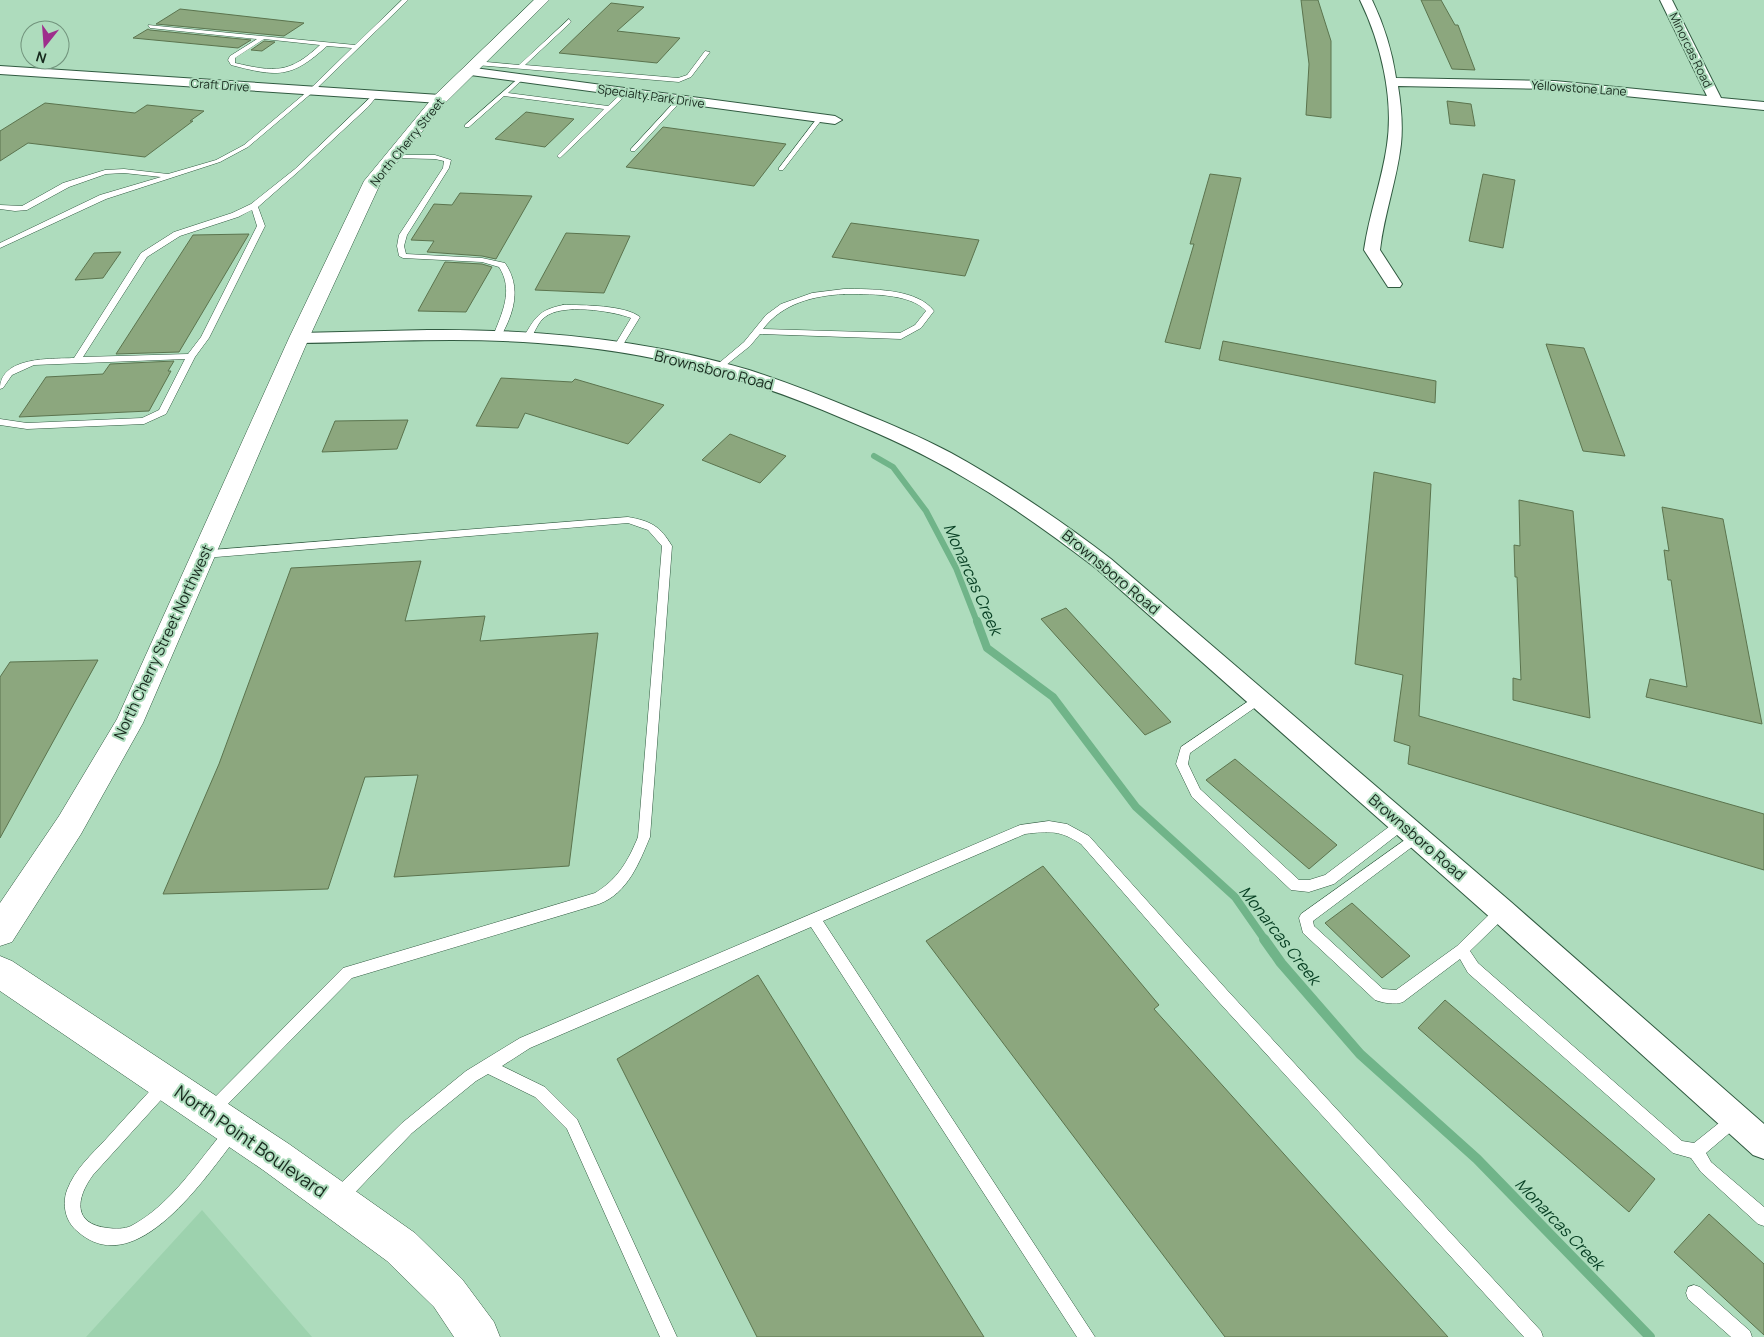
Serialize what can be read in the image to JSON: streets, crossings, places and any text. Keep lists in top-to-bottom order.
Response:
{
  "streets": {
    "main road": ["North Cherry Street", "North Cherry Street Northwest", "North Point Boulevard"],
    "street": [
      "Minorcas Road",
      "Craft Drive",
      "Yellowstone Lane",
      "Specialty Park Drive",
      "Brownsboro Road"
    ]
  },
  "crossings": [
    ["Minorcas Road", "Yellowstone Lane"],
    ["Craft Drive", "North Cherry Street"],
    ["Specialty Park Drive", "North Cherry Street"],
    ["North Cherry Street", "Brownsboro Road"],
    ["North Cherry Street", "North Cherry Street Northwest"],
    ["Brownsboro Road", "North Cherry Street Northwest"]
  ],
  "water": ["Monarcas Creek"],
  "north": "bottom"
}
